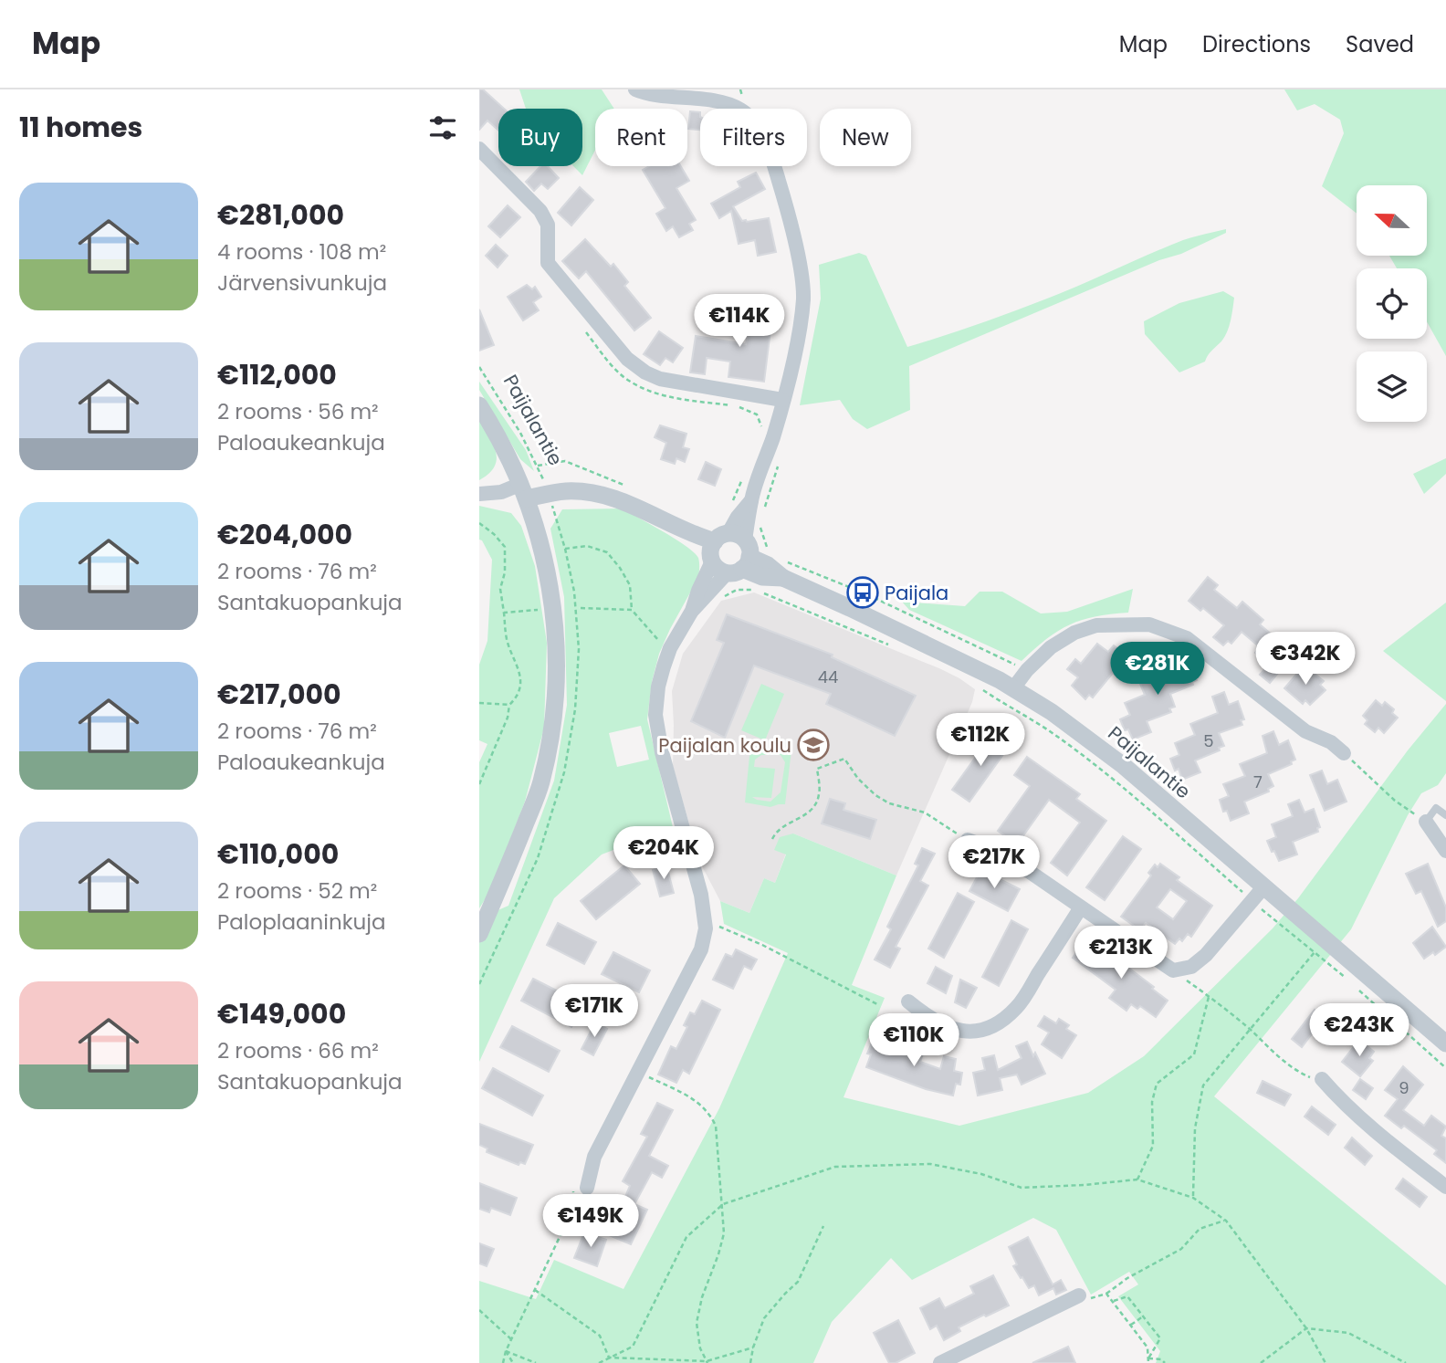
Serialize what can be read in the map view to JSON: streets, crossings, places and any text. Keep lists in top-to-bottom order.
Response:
{
  "streets": {
    "street": ["Paijalantie"]
  },
  "places": {
    "bus stop": ["Paijala"],
    "school or university": ["Paijalan koulu"]
  },
  "house_numbers": [
    "44",
    "5",
    "7",
    "9"
  ],
  "north": "left",
  "page": {
    "header": "Map",
    "nav": ["Map", "Directions", "Saved"],
    "heading": "11 homes",
    "chip": [
      "Buy",
      "Rent",
      "Filters",
      "New"
    ],
    "list": [
      {
        "name": "€281,000",
        "note": "4 rooms · 108 m² · Järvensivunkuja"
      },
      {
        "name": "€112,000",
        "note": "2 rooms · 56 m² · Paloaukeankuja"
      },
      {
        "name": "€204,000",
        "note": "2 rooms · 76 m² · Santakuopankuja"
      },
      {
        "name": "€217,000",
        "note": "2 rooms · 76 m² · Paloaukeankuja"
      },
      {
        "name": "€110,000",
        "note": "2 rooms · 52 m² · Paloplaaninkuja"
      },
      {
        "name": "€149,000",
        "note": "2 rooms · 66 m² · Santakuopankuja"
      }
    ],
    "price": [
      "€114K",
      "€342K",
      "€281K",
      "€112K",
      "€204K",
      "€217K",
      "€213K",
      "€171K",
      "€243K",
      "€110K",
      "€149K"
    ]
  }
}
